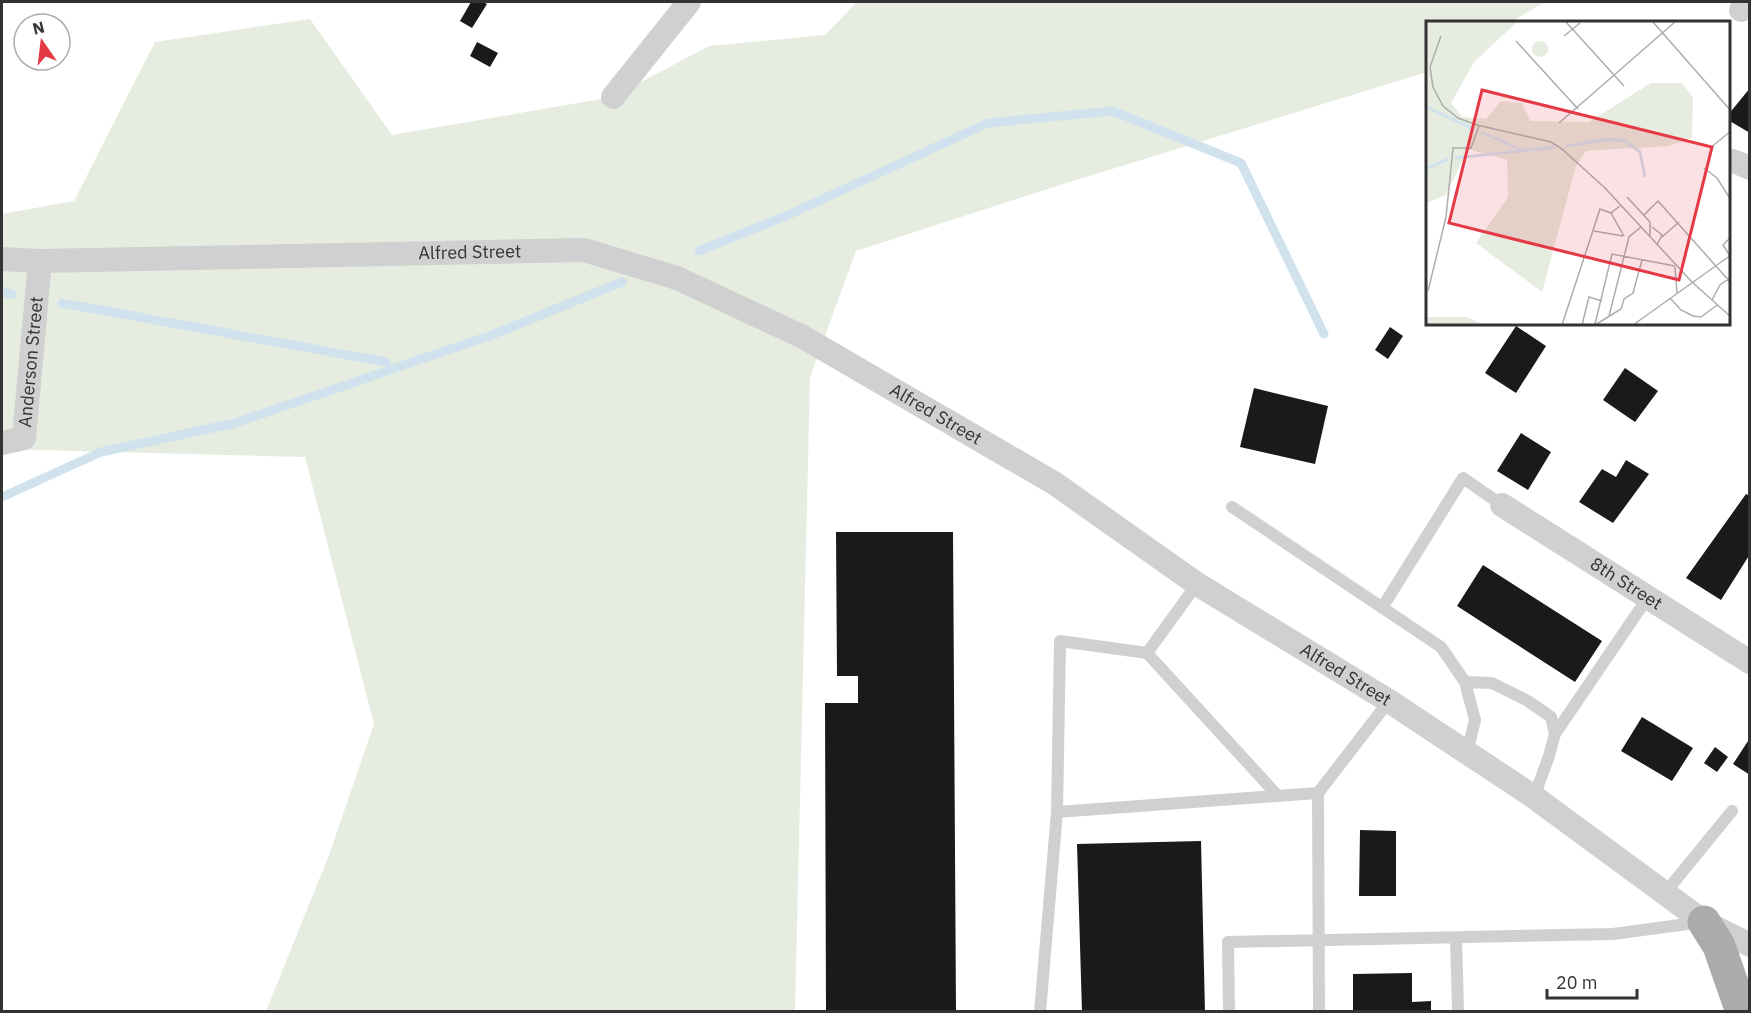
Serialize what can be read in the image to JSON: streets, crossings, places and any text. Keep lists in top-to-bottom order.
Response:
{
  "streets": {
    "street": ["Alfred Street", "Anderson Street", "8th Street"]
  },
  "crossings": [
    ["Alfred Street", "Anderson Street"]
  ],
  "scale_bar": "20 m",
  "north": "top"
}
